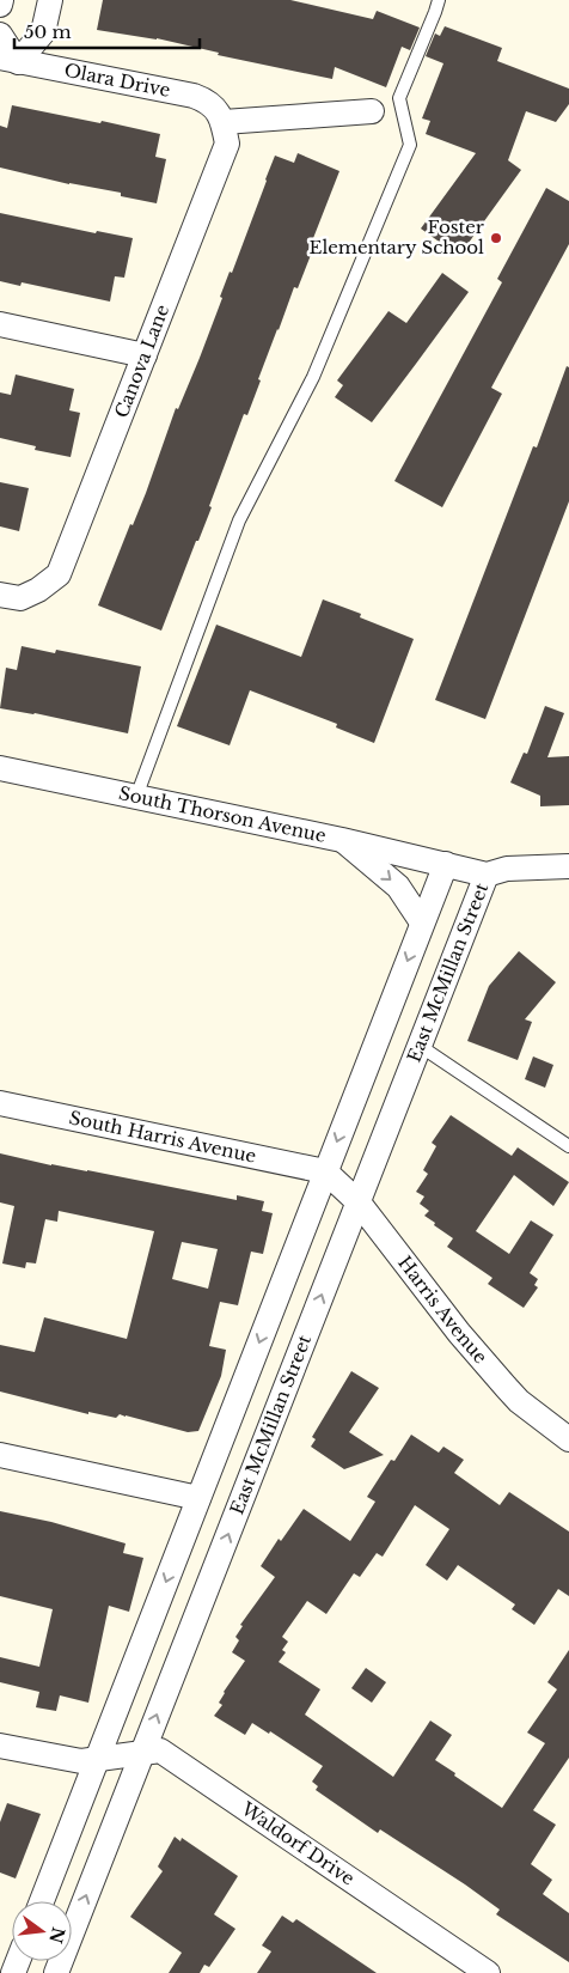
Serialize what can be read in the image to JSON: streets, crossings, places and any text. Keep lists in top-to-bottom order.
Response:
{
  "streets": {
    "street": [
      "Olara Drive",
      "Canova Lane",
      "South Thorson Avenue",
      "East McMillan Street",
      "South Harris Avenue",
      "Harris Avenue",
      "Waldorf Drive"
    ]
  },
  "crossings": [
    ["Olara Drive", "Canova Lane"],
    ["South Thorson Avenue", "East McMillan Street"],
    ["East McMillan Street", "Harris Avenue"],
    ["East McMillan Street", "Waldorf Drive"],
    ["South Harris Avenue", "Harris Avenue"]
  ],
  "places": ["Foster Elementary School"],
  "scale_bar": "50 m",
  "north": "right"
}
